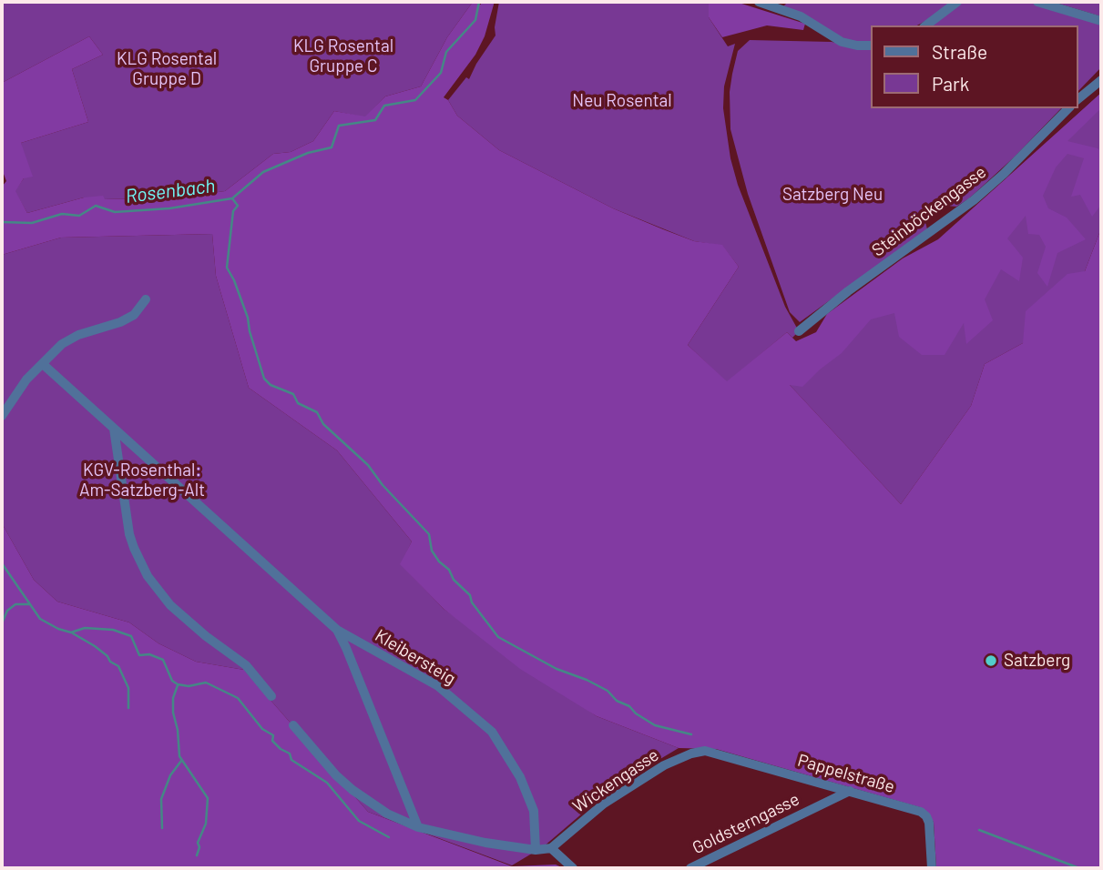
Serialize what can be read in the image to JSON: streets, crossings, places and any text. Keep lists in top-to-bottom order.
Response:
{
  "streets": {
    "street": [
      "Steinböckengasse",
      "Kleibersteig",
      "Pappelstraße",
      "Wickengasse",
      "Goldsterngasse"
    ]
  },
  "crossings": [
    ["Pappelstraße", "Wickengasse"],
    ["Pappelstraße", "Goldsterngasse"]
  ],
  "water": ["Rosenbach"],
  "parks": [
    "KLG Rosental Gruppe C",
    "KLG Rosental Gruppe D",
    "Neu Rosental",
    "Satzberg Neu",
    "KGV-Rosenthal: Am-Satzberg-Alt"
  ],
  "places": ["Satzberg"],
  "legend": ["Straße", "Park"]
}
